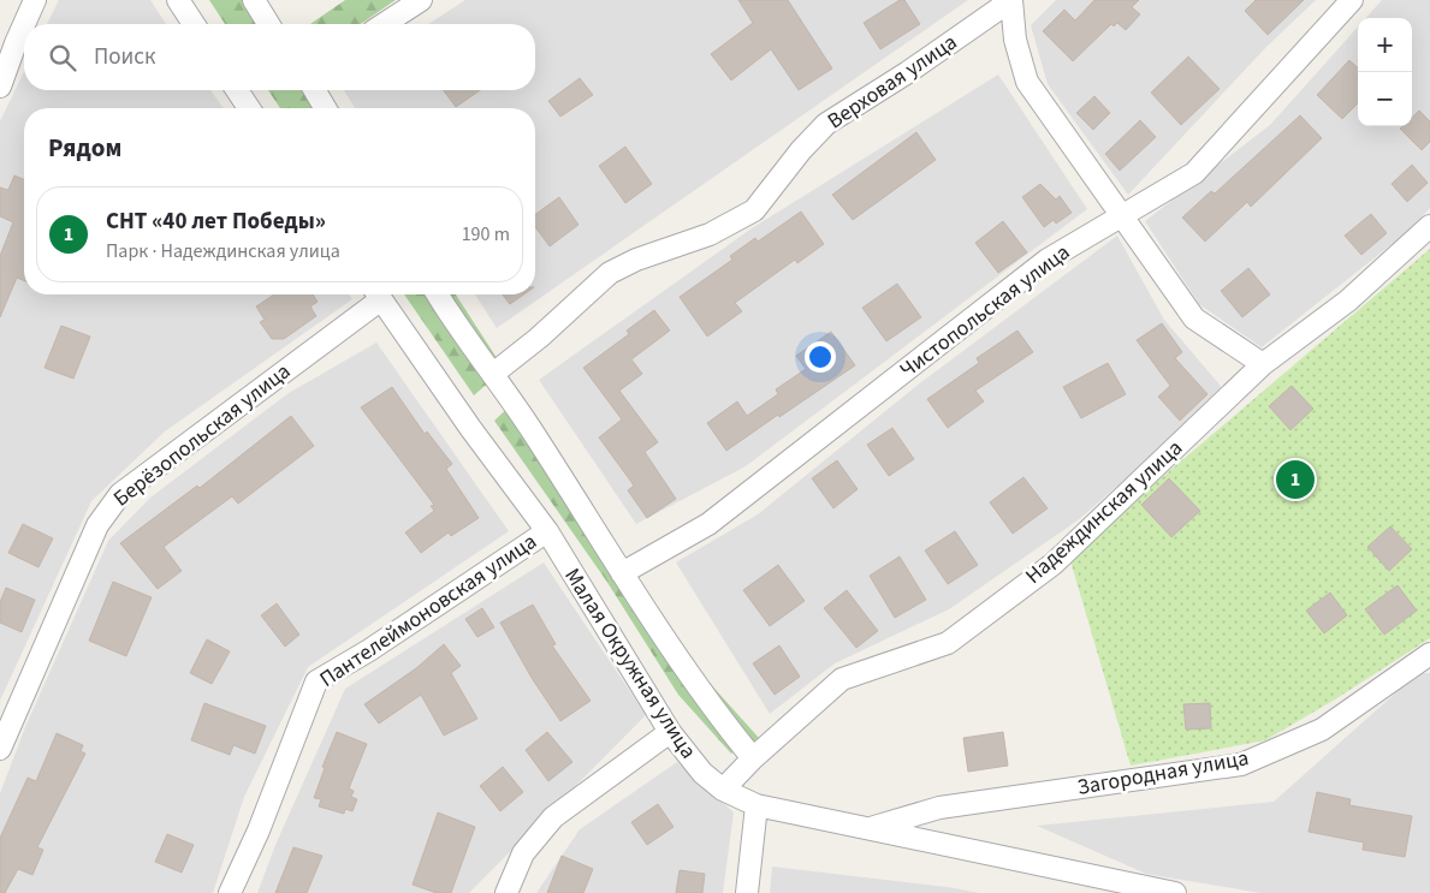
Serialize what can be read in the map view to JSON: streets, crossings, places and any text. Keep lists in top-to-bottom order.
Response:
{
  "streets": {
    "street": [
      "Верховая улица",
      "Чистопольская улица",
      "Берёзопольская улица",
      "Надеждинская улица",
      "Пантелеймоновская улица",
      "Малая Окружная улица",
      "Загородная улица"
    ]
  },
  "crossings": [
    ["Надеждинская улица", "Малая Окружная улица"],
    ["Пантелеймоновская улица", "Малая Окружная улица"],
    ["Малая Окружная улица", "Загородная улица"]
  ],
  "page": {
    "map_buttons": ["+", "−"],
    "search": "Поиск",
    "heading": "Рядом",
    "list": [
      {
        "mark": "1",
        "name": "СНТ «40 лет Победы»",
        "note": "Парк · Надеждинская улица",
        "value": "190 m"
      }
    ],
    "pins": "1"
  }
}
